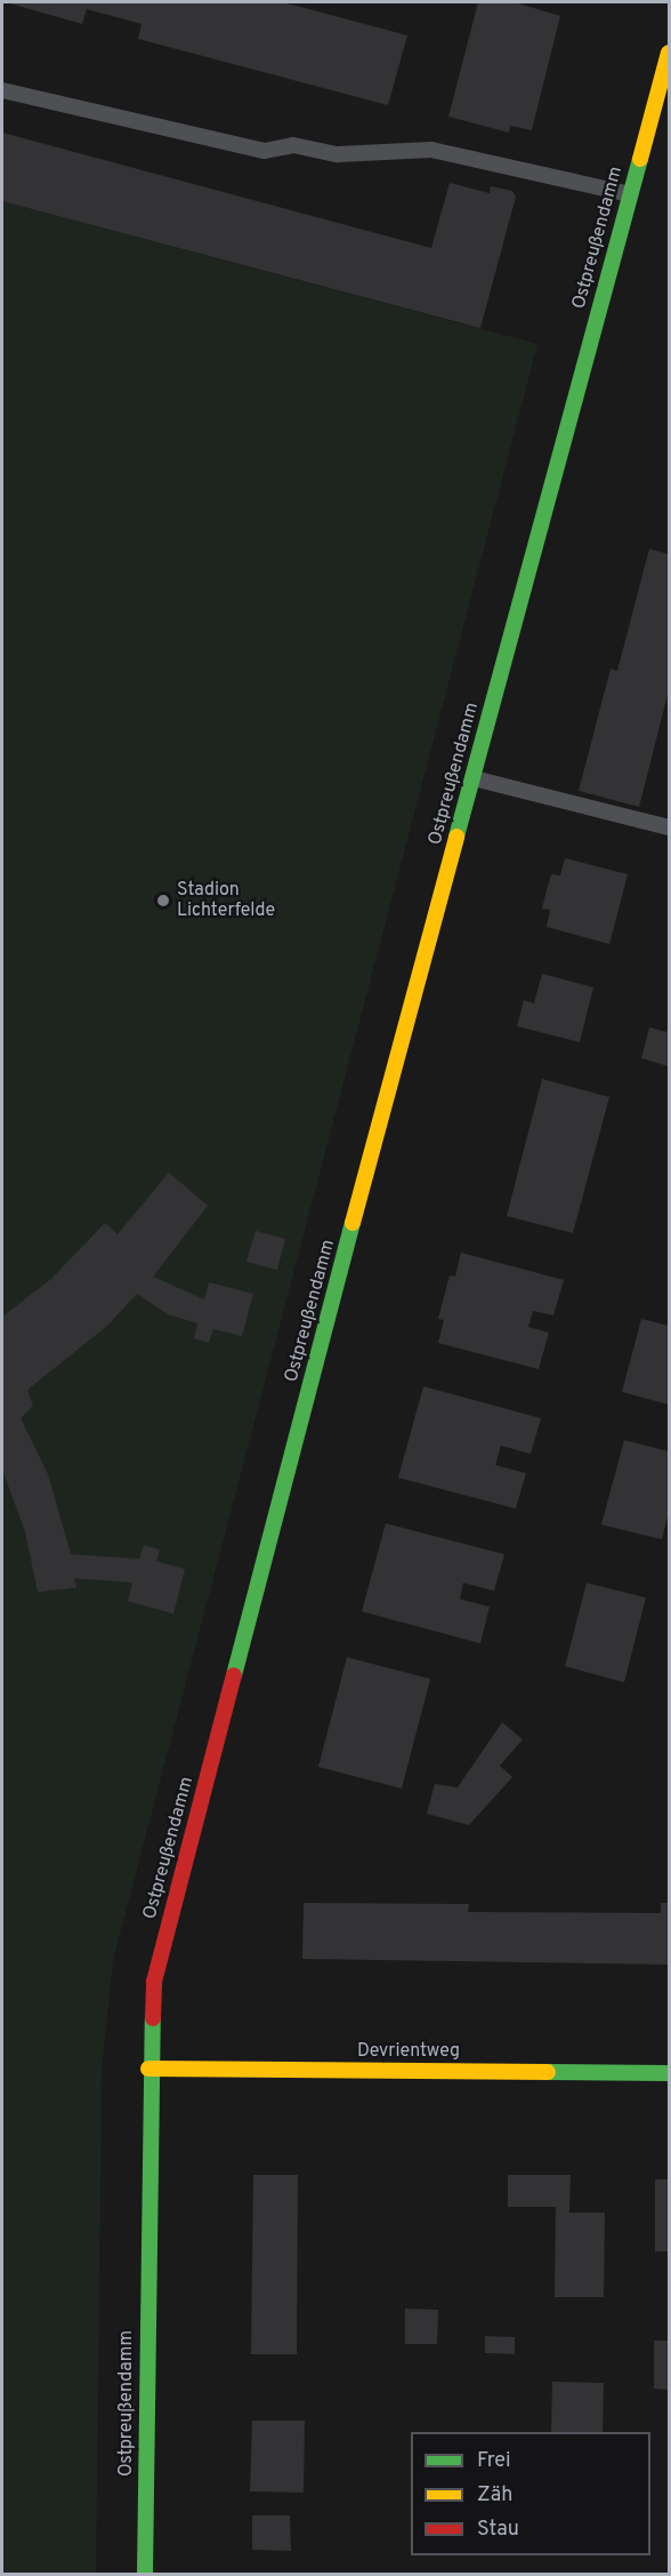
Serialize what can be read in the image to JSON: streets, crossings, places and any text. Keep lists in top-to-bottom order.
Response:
{
  "streets": {
    "street": ["Ostpreußendamm", "Devrientweg"]
  },
  "crossings": [
    ["Ostpreußendamm", "Devrientweg"]
  ],
  "places": ["Stadion Lichterfelde"],
  "legend": ["Frei", "Zäh", "Stau"]
}
